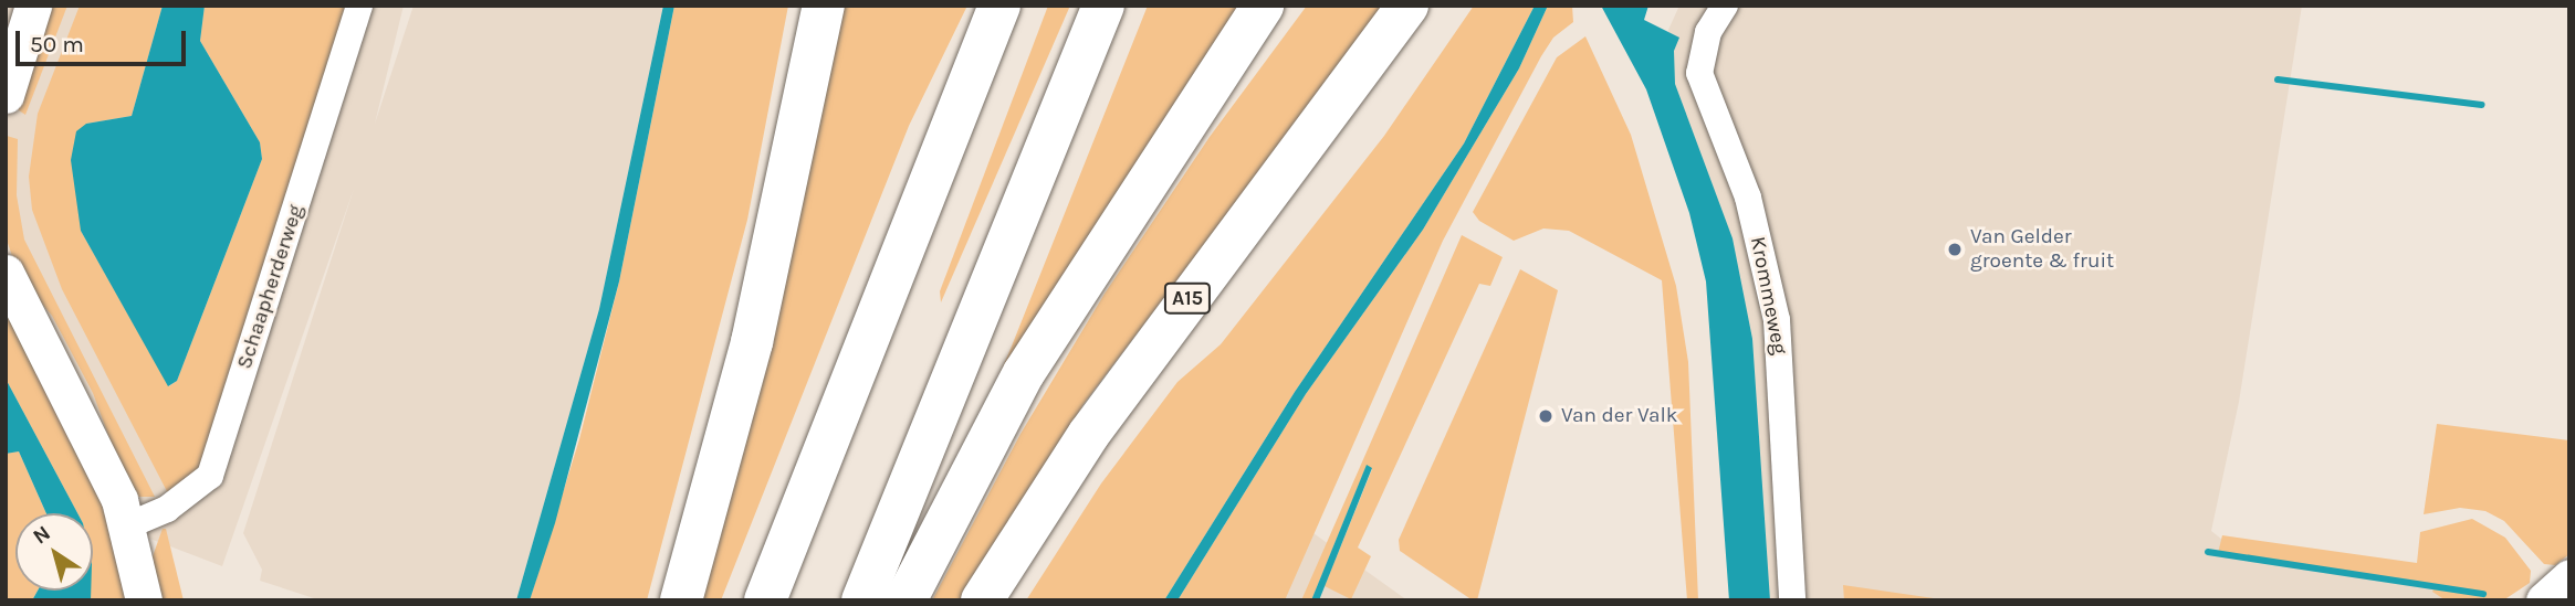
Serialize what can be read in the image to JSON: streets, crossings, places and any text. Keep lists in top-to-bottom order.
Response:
{
  "streets": {
    "highway": ["A15"],
    "street": ["Schaapherderweg", "Krommeweg"]
  },
  "places": ["Van Gelder groente & fruit", "Van der Valk"],
  "scale_bar": "50 m",
  "north": "top left"
}
